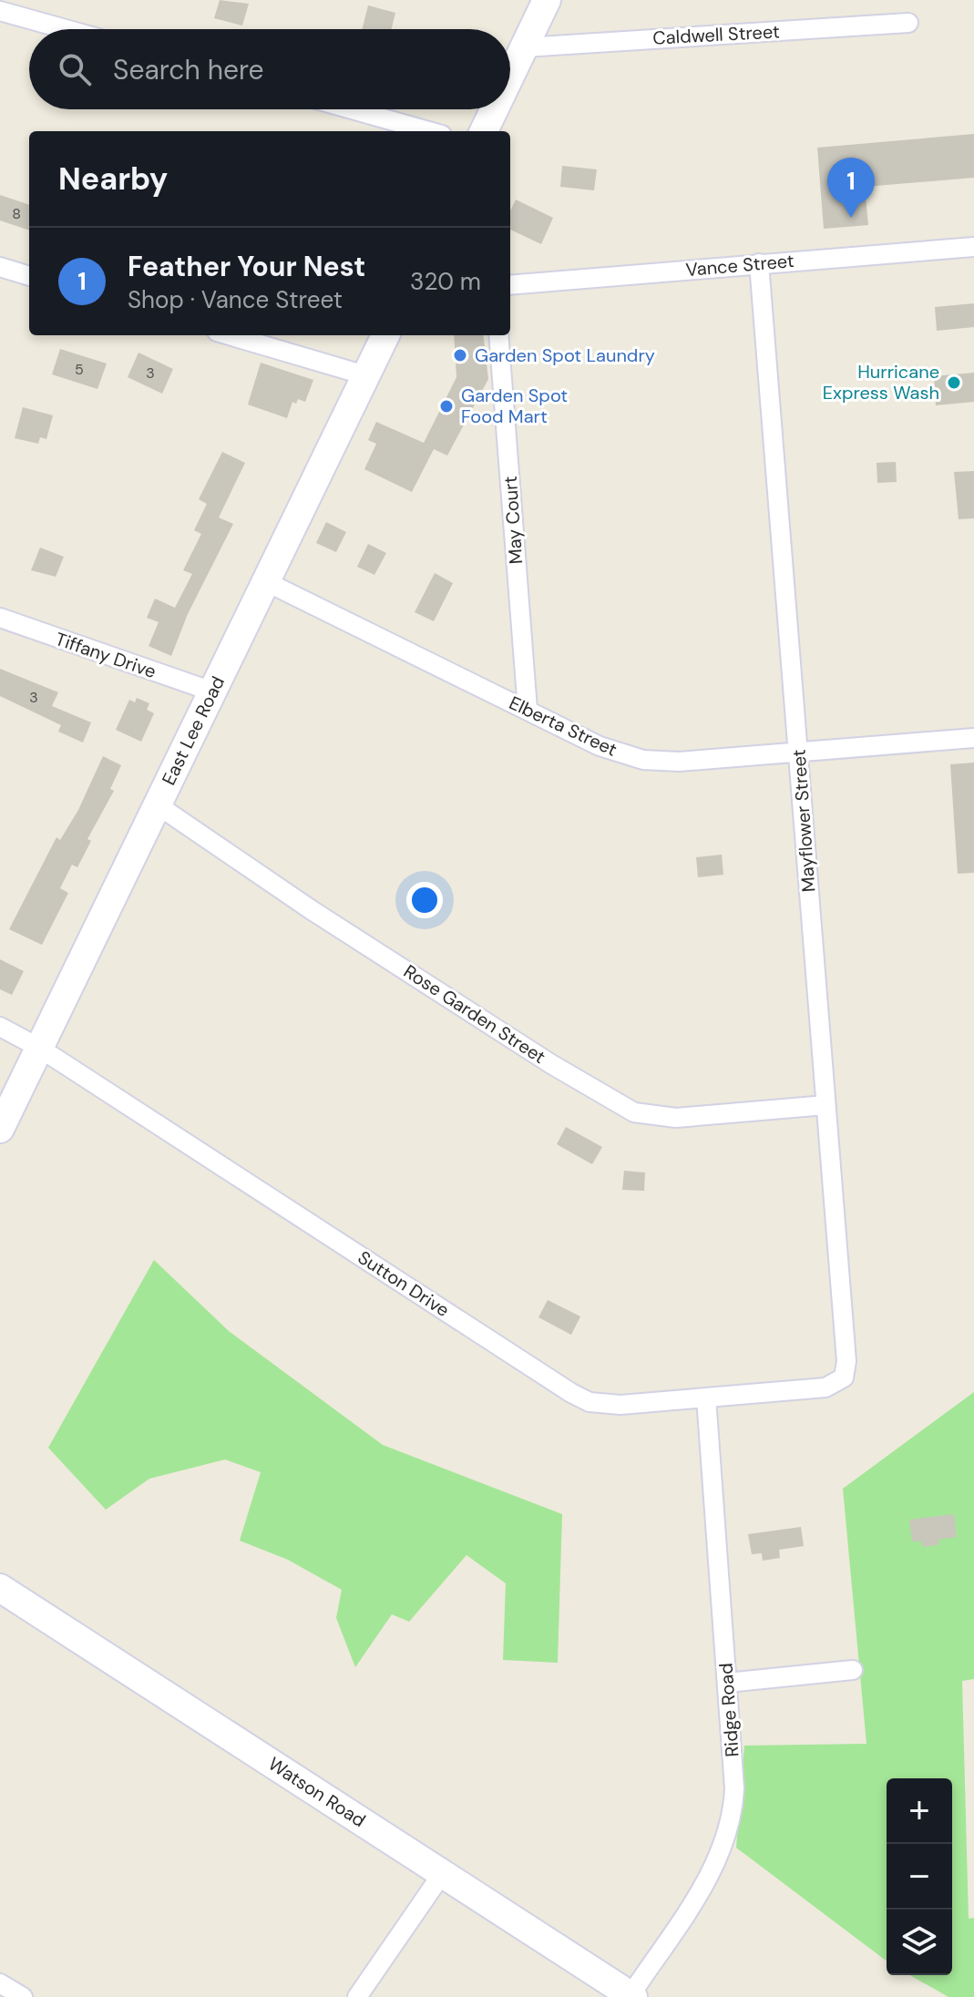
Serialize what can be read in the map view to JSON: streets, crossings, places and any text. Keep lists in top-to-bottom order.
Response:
{
  "streets": {
    "street": [
      "Caldwell Street",
      "Vance Street",
      "May Court",
      "Tiffany Drive",
      "Elberta Street",
      "East Lee Road",
      "Mayflower Street",
      "Rose Garden Street",
      "Sutton Drive",
      "Ridge Road",
      "Watson Road"
    ]
  },
  "crossings": [
    ["Vance Street", "Mayflower Street"],
    ["May Court", "Elberta Street"],
    ["Tiffany Drive", "East Lee Road"],
    ["Elberta Street", "East Lee Road"],
    ["Elberta Street", "Mayflower Street"],
    ["East Lee Road", "Rose Garden Street"],
    ["East Lee Road", "Sutton Drive"],
    ["Mayflower Street", "Rose Garden Street"],
    ["Mayflower Street", "Sutton Drive"],
    ["Sutton Drive", "Ridge Road"],
    ["Ridge Road", "Watson Road"]
  ],
  "places": ["Garden Spot Laundry", "Hurricane Express Wash", "Garden Spot Food Mart"],
  "house_numbers": [
    "8",
    "5",
    "3",
    "3"
  ],
  "page": {
    "search": "Search here",
    "heading": "Nearby",
    "pins": "1",
    "list": [
      {
        "mark": "1",
        "name": "Feather Your Nest",
        "note": "Shop · Vance Street",
        "value": "320 m"
      }
    ],
    "map_buttons": ["+", "−"]
  }
}
